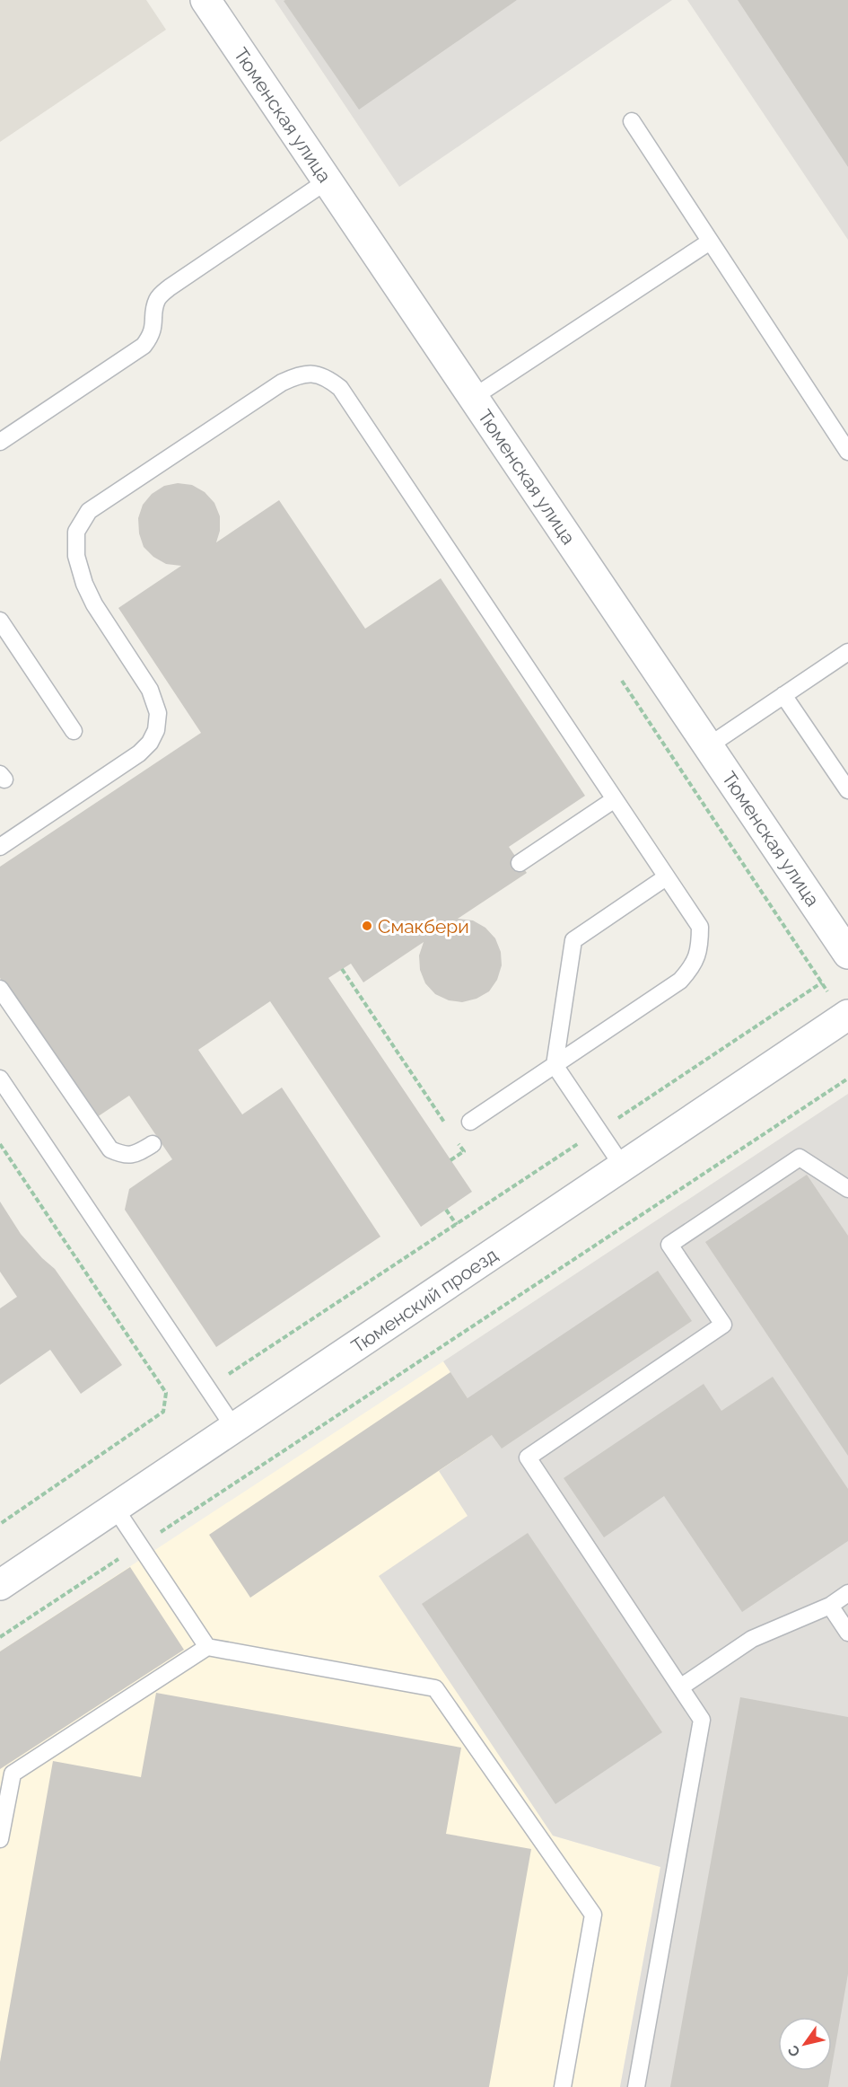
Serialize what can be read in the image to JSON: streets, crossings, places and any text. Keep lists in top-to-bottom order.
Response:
{
  "streets": {
    "street": ["Тюменская улица", "Тюменский проезд"]
  },
  "places": ["Смакбери"],
  "north": "bottom left"
}
